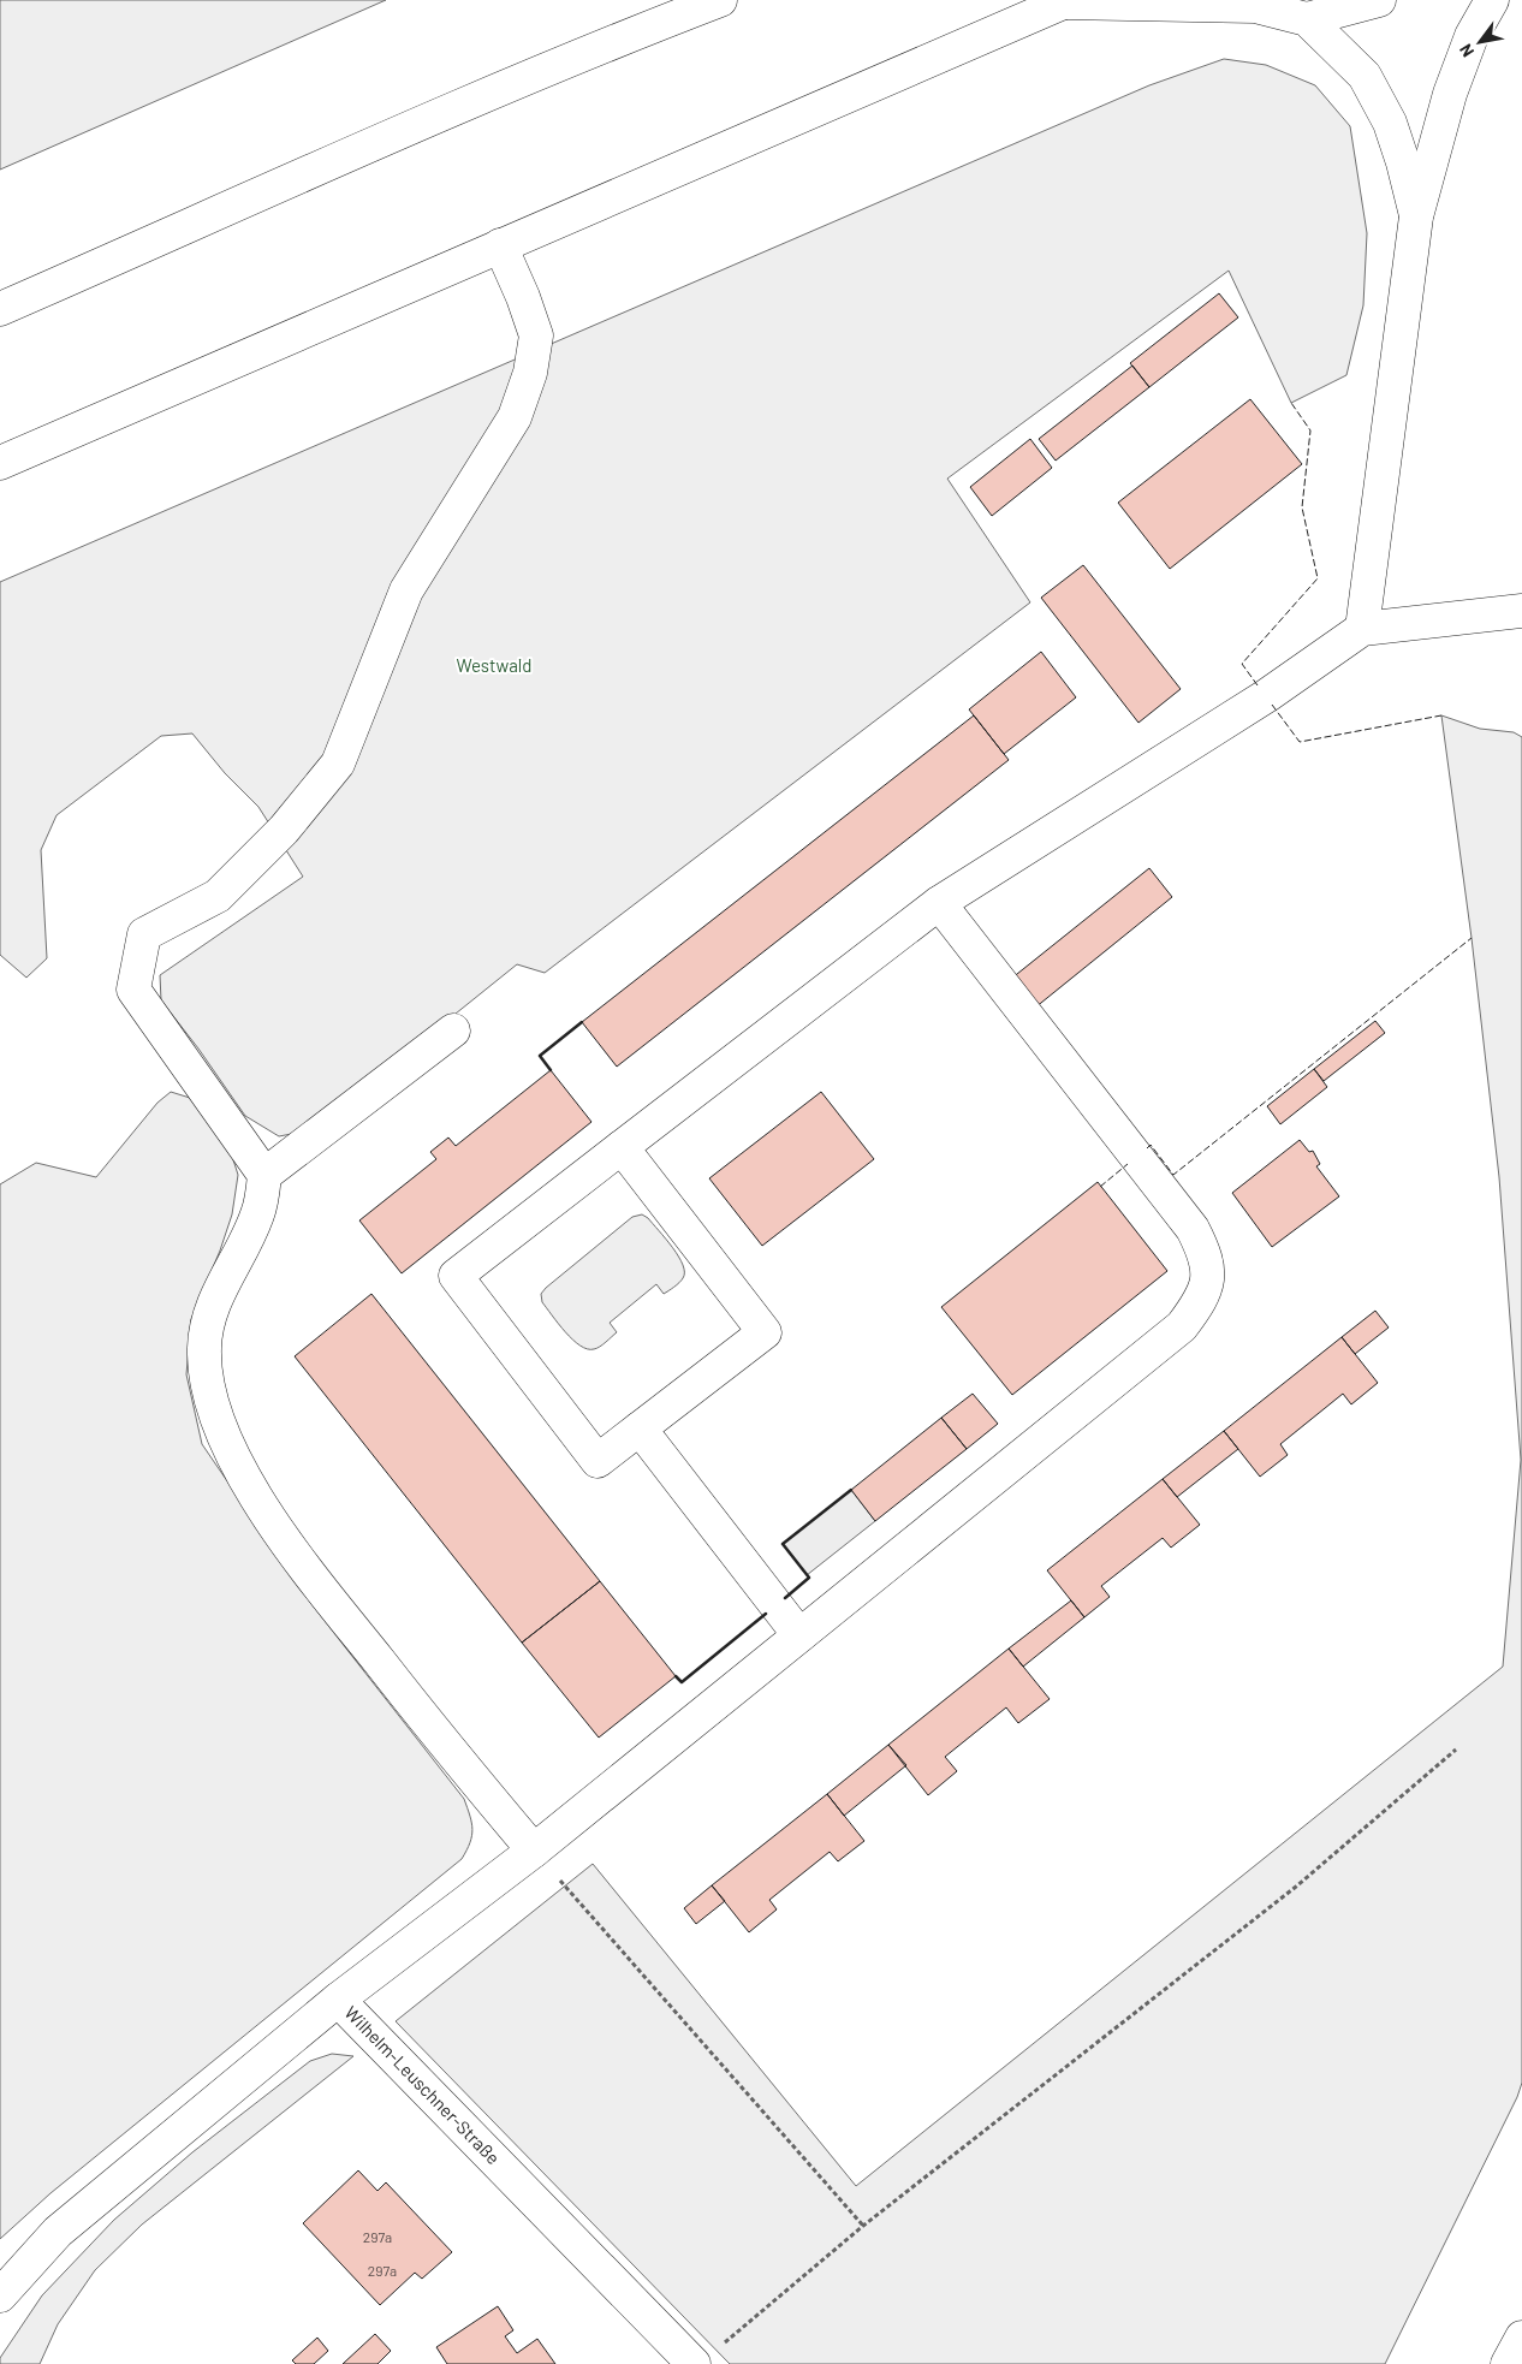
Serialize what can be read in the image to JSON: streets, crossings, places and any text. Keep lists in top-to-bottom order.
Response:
{
  "streets": {
    "main road": ["Wilhelm-Leuschner-Straße"]
  },
  "parks": ["Westwald"],
  "house_numbers": ["297a", "297a"],
  "north": "bottom left"
}
